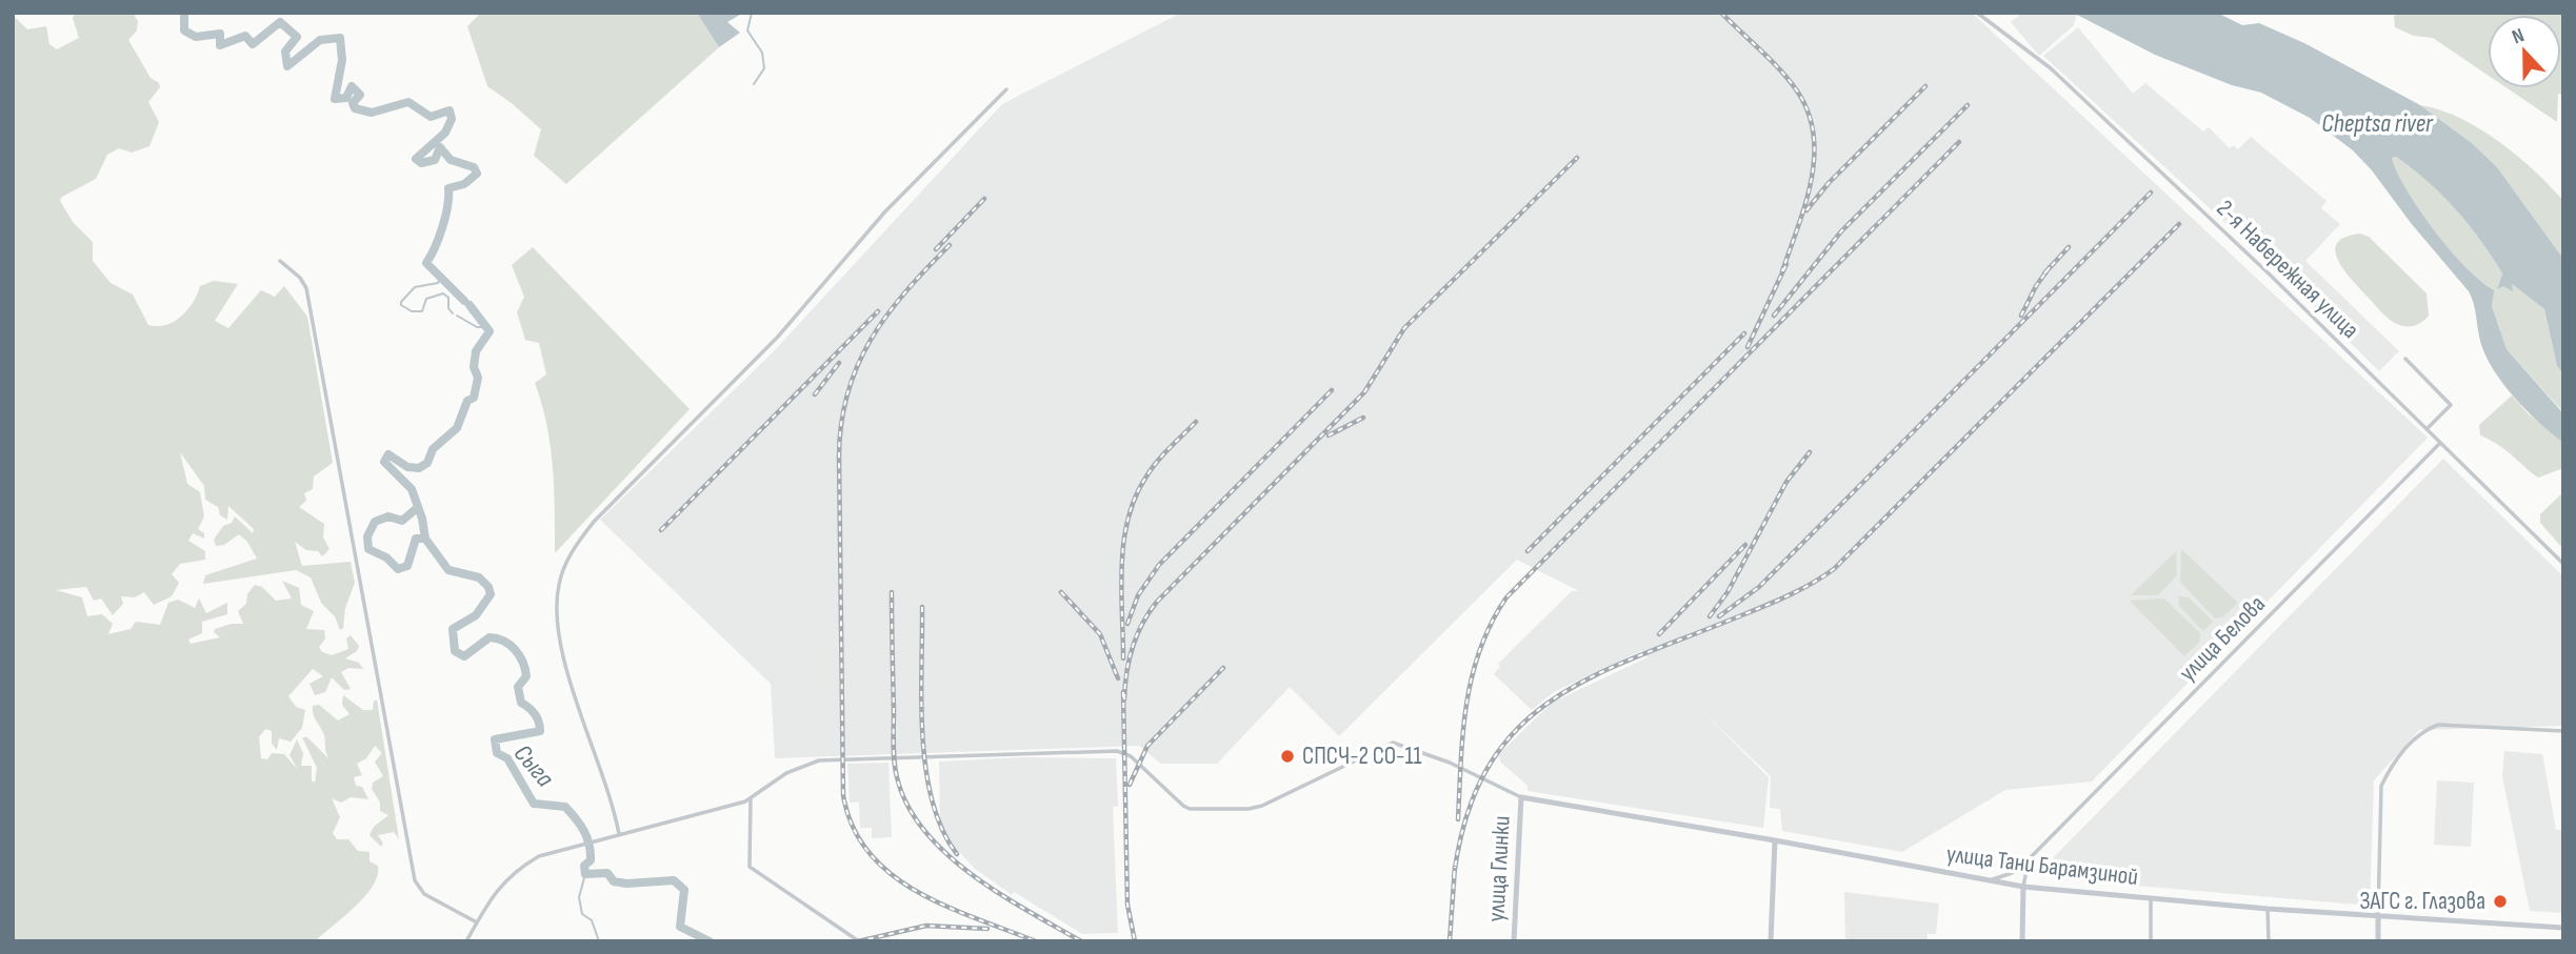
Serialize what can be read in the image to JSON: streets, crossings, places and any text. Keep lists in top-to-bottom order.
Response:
{
  "streets": {
    "street": [
      "2-я Набережная улица",
      "улица Белова",
      "улица Тани Барамзиной",
      "улица Глинки"
    ]
  },
  "crossings": [
    ["2-я Набережная улица", "улица Белова"],
    ["улица Белова", "улица Тани Барамзиной"],
    ["улица Тани Барамзиной", "улица Глинки"]
  ],
  "water": ["Cheptsa river", "Сыга"],
  "places": ["СПСЧ-2 СО-11", "ЗАГС г. Глазова"],
  "north": "top"
}
